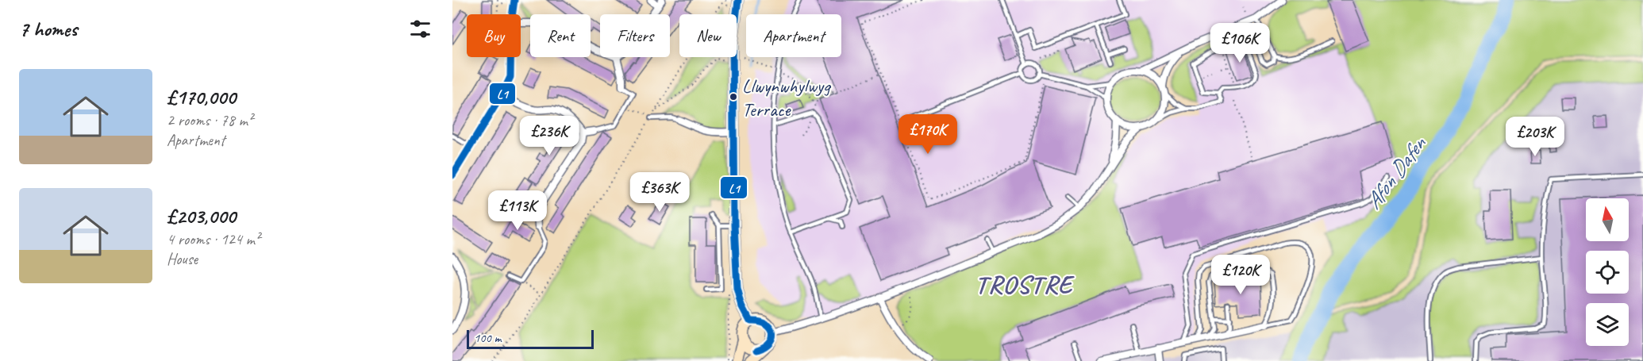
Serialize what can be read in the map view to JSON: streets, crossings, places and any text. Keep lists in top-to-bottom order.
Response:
{
  "districts": ["TROSTRE"],
  "water": ["Afon Dafen"],
  "places": ["Llwynwhylwyg Terrace"],
  "lines": ["transit line L1"],
  "scale_bar": "100 m",
  "north": "top",
  "page": {
    "heading": "7 homes",
    "chip": [
      "Buy",
      "Rent",
      "Filters",
      "New",
      "Apartment"
    ],
    "price": [
      "£106K",
      "£170K",
      "£236K",
      "£203K",
      "£363K",
      "£113K",
      "£120K"
    ],
    "list": [
      {
        "name": "£170,000",
        "note": "2 rooms · 78 m² · Apartment"
      },
      {
        "name": "£203,000",
        "note": "4 rooms · 124 m² · House"
      }
    ],
    "scale": "100 m"
  }
}
